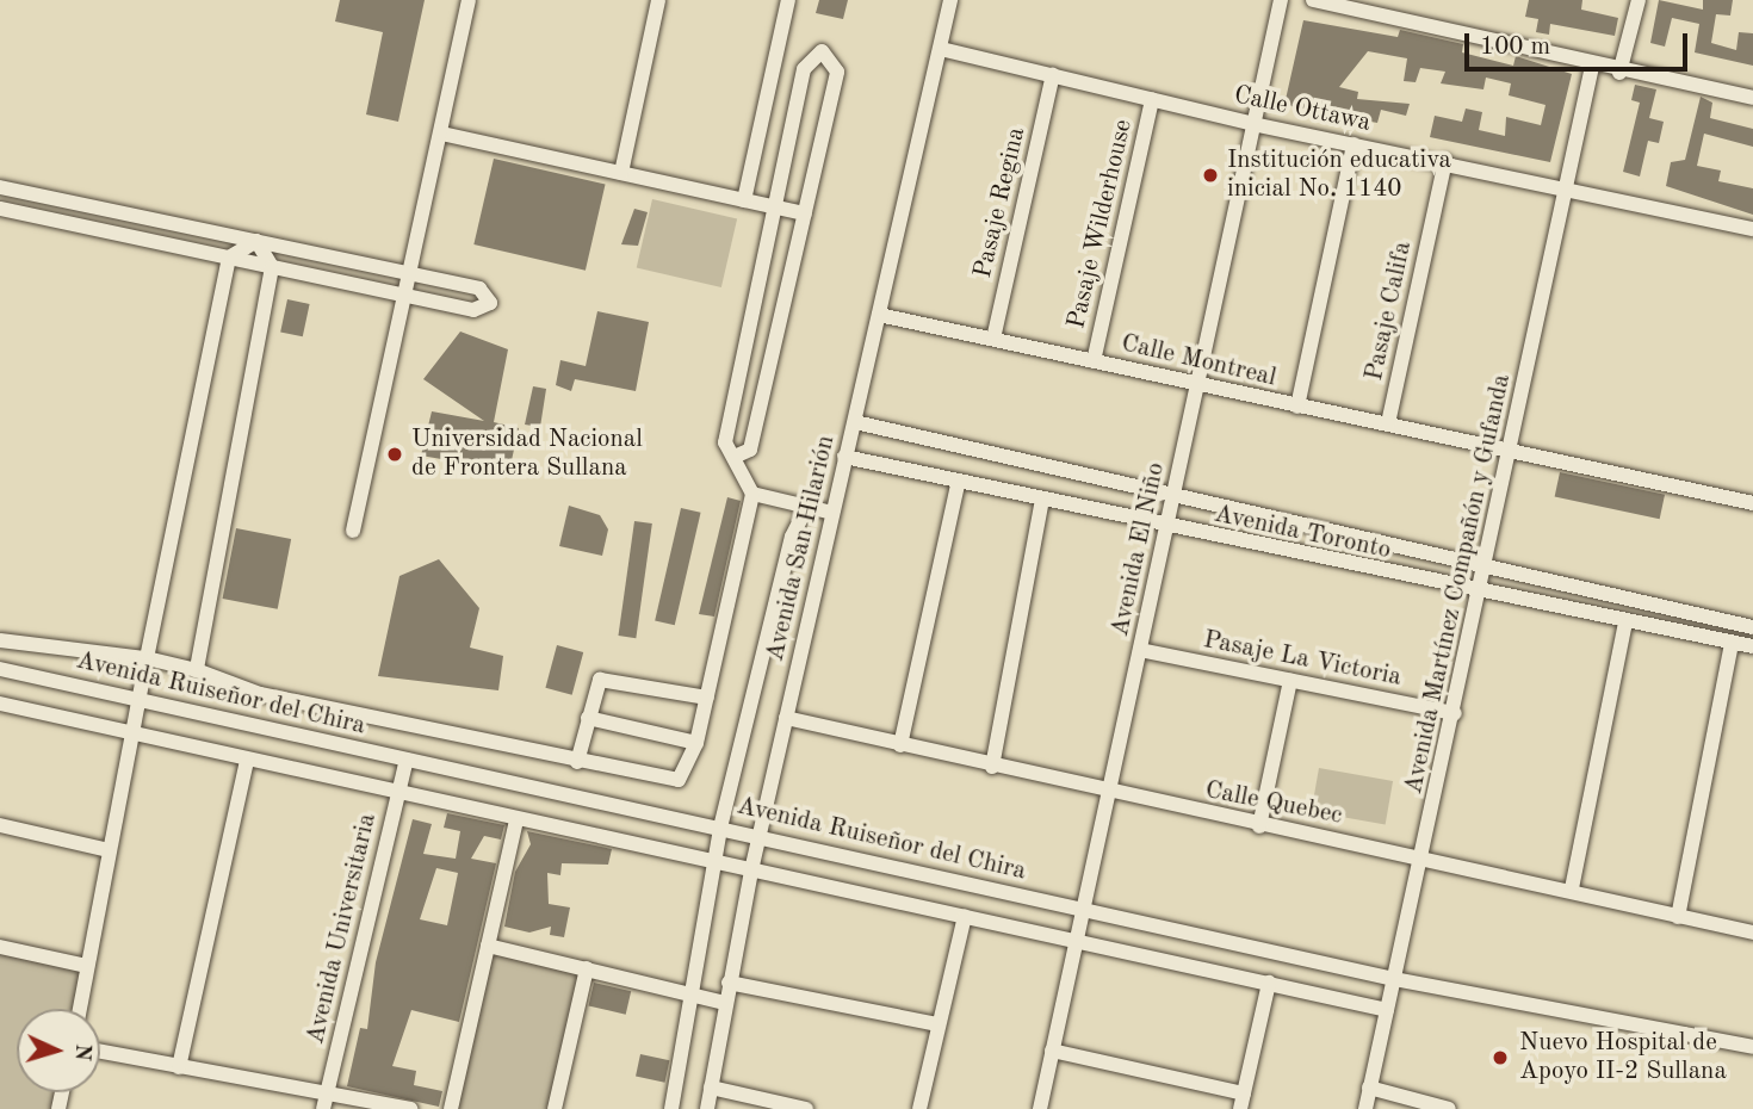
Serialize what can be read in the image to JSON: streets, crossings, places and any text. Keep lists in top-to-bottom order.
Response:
{
  "streets": {
    "street": [
      "Calle Ottawa",
      "Pasaje Regina",
      "Pasaje Wilderhouse",
      "Pasaje Califa",
      "Calle Montreal",
      "Avenida Toronto",
      "Avenida San Hilarión",
      "Avenida El Niño",
      "Avenida Martínez Compañón y Gufanda",
      "Pasaje La Victoria",
      "Avenida Ruiseñor del Chira",
      "Calle Quebec",
      "Avenida Universitaria"
    ]
  },
  "crossings": [
    ["Calle Ottawa", "Pasaje Regina"],
    ["Calle Ottawa", "Pasaje Wilderhouse"],
    ["Calle Ottawa", "Pasaje Califa"],
    ["Calle Ottawa", "Avenida San Hilarión"],
    ["Calle Ottawa", "Avenida El Niño"],
    ["Calle Ottawa", "Avenida Martínez Compañón y Gufanda"],
    ["Pasaje Regina", "Calle Montreal"],
    ["Pasaje Wilderhouse", "Calle Montreal"],
    ["Pasaje Califa", "Calle Montreal"],
    ["Calle Montreal", "Avenida San Hilarión"],
    ["Calle Montreal", "Avenida El Niño"],
    ["Calle Montreal", "Avenida Martínez Compañón y Gufanda"],
    ["Avenida Toronto", "Avenida San Hilarión"],
    ["Avenida Toronto", "Avenida El Niño"],
    ["Avenida Toronto", "Avenida Martínez Compañón y Gufanda"],
    ["Avenida San Hilarión", "Avenida Ruiseñor del Chira"],
    ["Avenida San Hilarión", "Calle Quebec"],
    ["Avenida El Niño", "Pasaje La Victoria"],
    ["Avenida El Niño", "Avenida Ruiseñor del Chira"],
    ["Avenida El Niño", "Calle Quebec"],
    ["Avenida Martínez Compañón y Gufanda", "Pasaje La Victoria"],
    ["Avenida Martínez Compañón y Gufanda", "Avenida Ruiseñor del Chira"],
    ["Avenida Martínez Compañón y Gufanda", "Calle Quebec"],
    ["Avenida Ruiseñor del Chira", "Avenida Universitaria"]
  ],
  "places": ["Institución educativa inicial No. 1140", "Universidad Nacional de Frontera Sullana", "Nuevo Hospital de Apoyo II-2 Sullana"],
  "scale_bar": "100 m",
  "north": "right"
}
